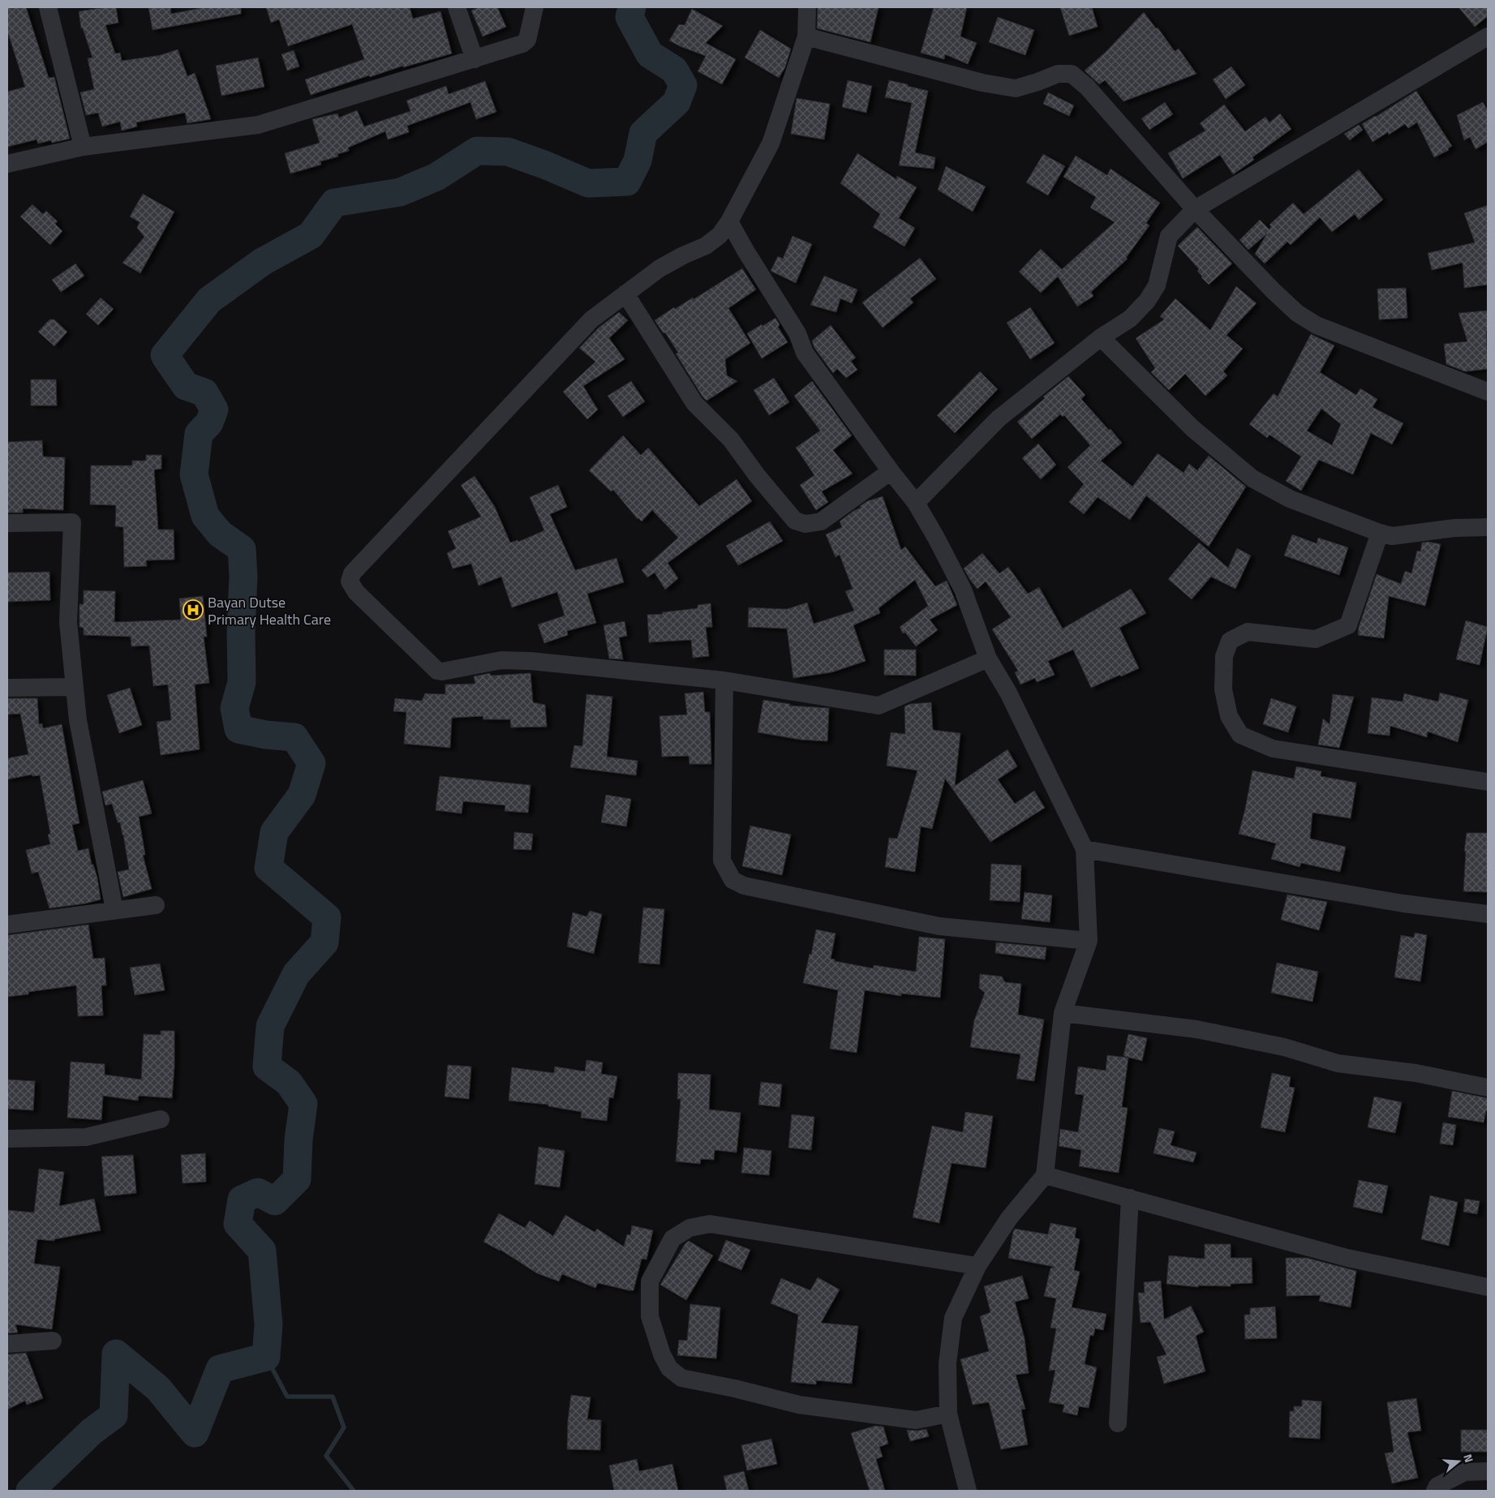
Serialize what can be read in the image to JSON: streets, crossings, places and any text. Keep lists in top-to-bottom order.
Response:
{
  "places": {
    "hospital": ["Bayan Dutse Primary Health Care"]
  },
  "north": "right"
}
